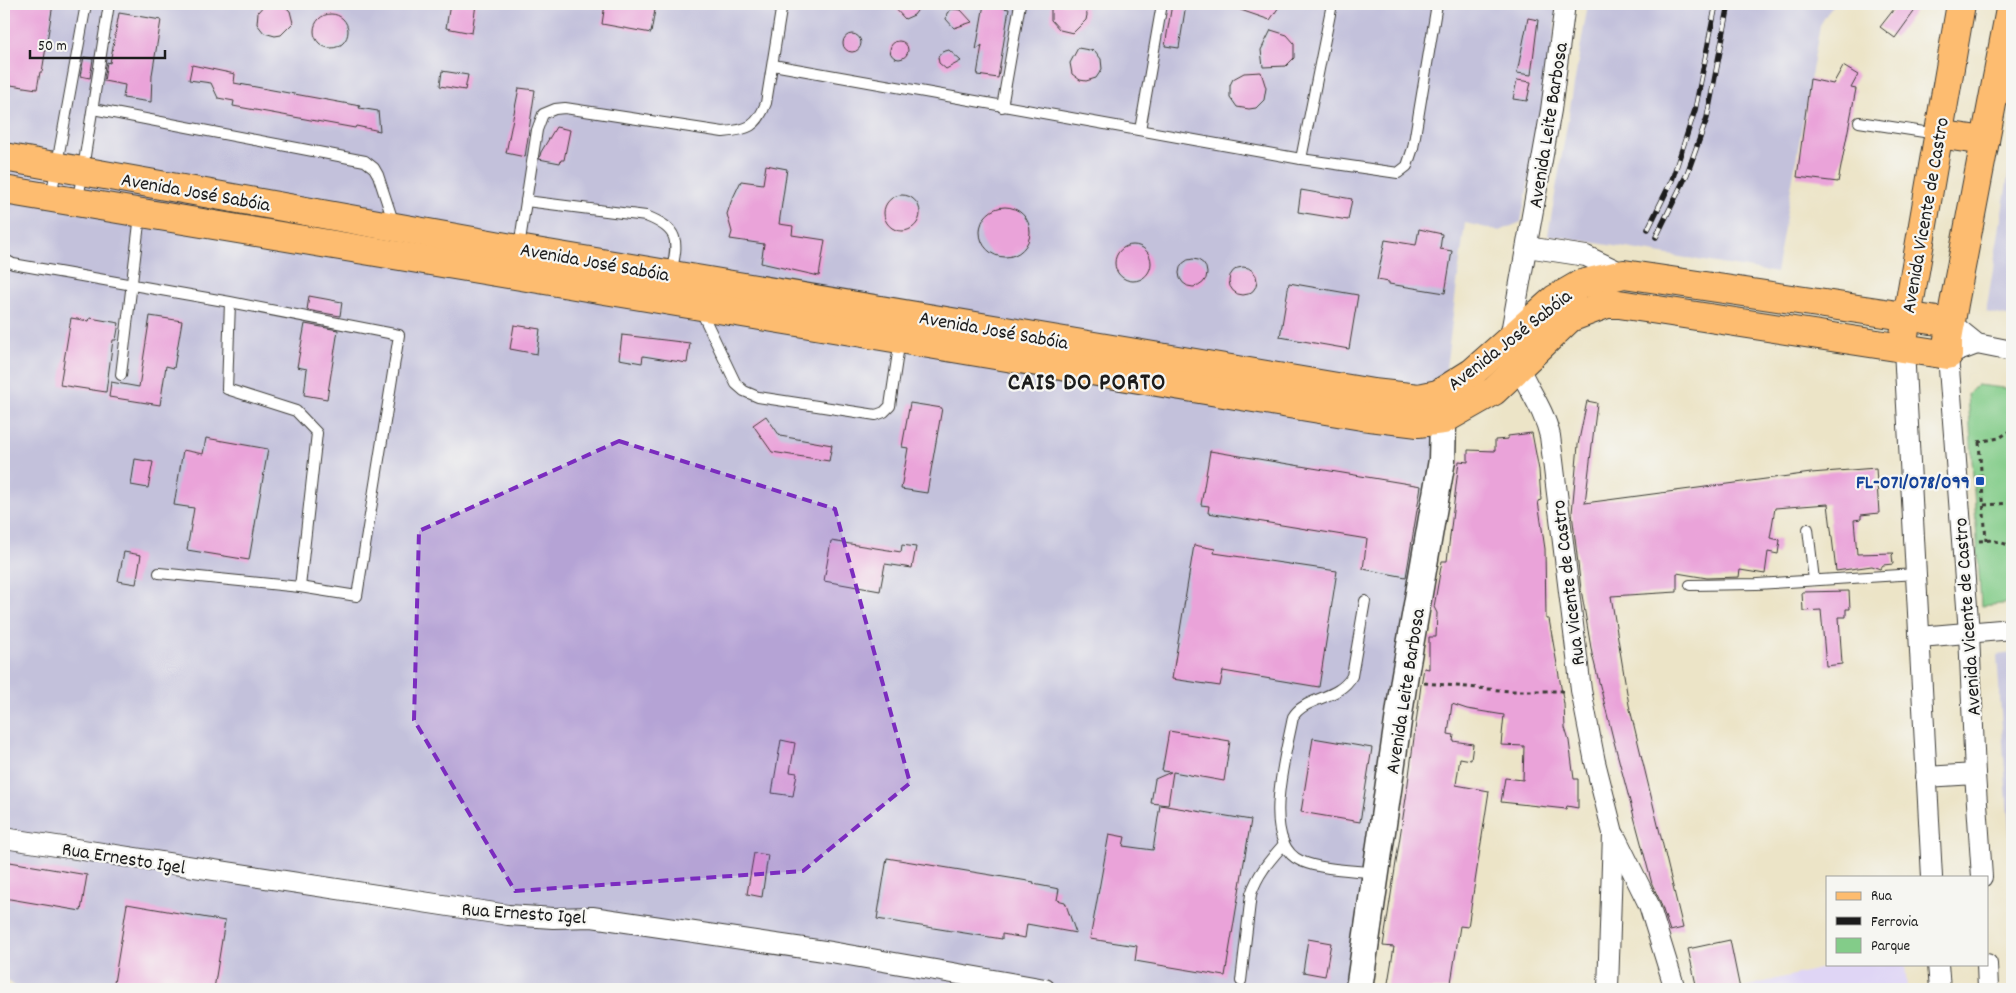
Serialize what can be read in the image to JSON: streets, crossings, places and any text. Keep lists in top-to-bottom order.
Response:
{
  "streets": {
    "main road": ["Avenida José Sabóia", "Avenida Vicente de Castro"],
    "street": ["Avenida Leite Barbosa", "Rua Vicente de Castro", "Rua Ernesto Igel"]
  },
  "crossings": [
    ["Avenida Leite Barbosa", "Avenida José Sabóia"],
    ["Avenida Leite Barbosa", "Rua Vicente de Castro"],
    ["Avenida José Sabóia", "Avenida Vicente de Castro"],
    ["Avenida José Sabóia", "Rua Vicente de Castro"]
  ],
  "districts": ["CAIS DO PORTO"],
  "places": {
    "transit": ["FL-071/078/099"]
  },
  "legend": ["Rua", "Ferrovia", "Parque"],
  "scale_bar": "50 m"
}
